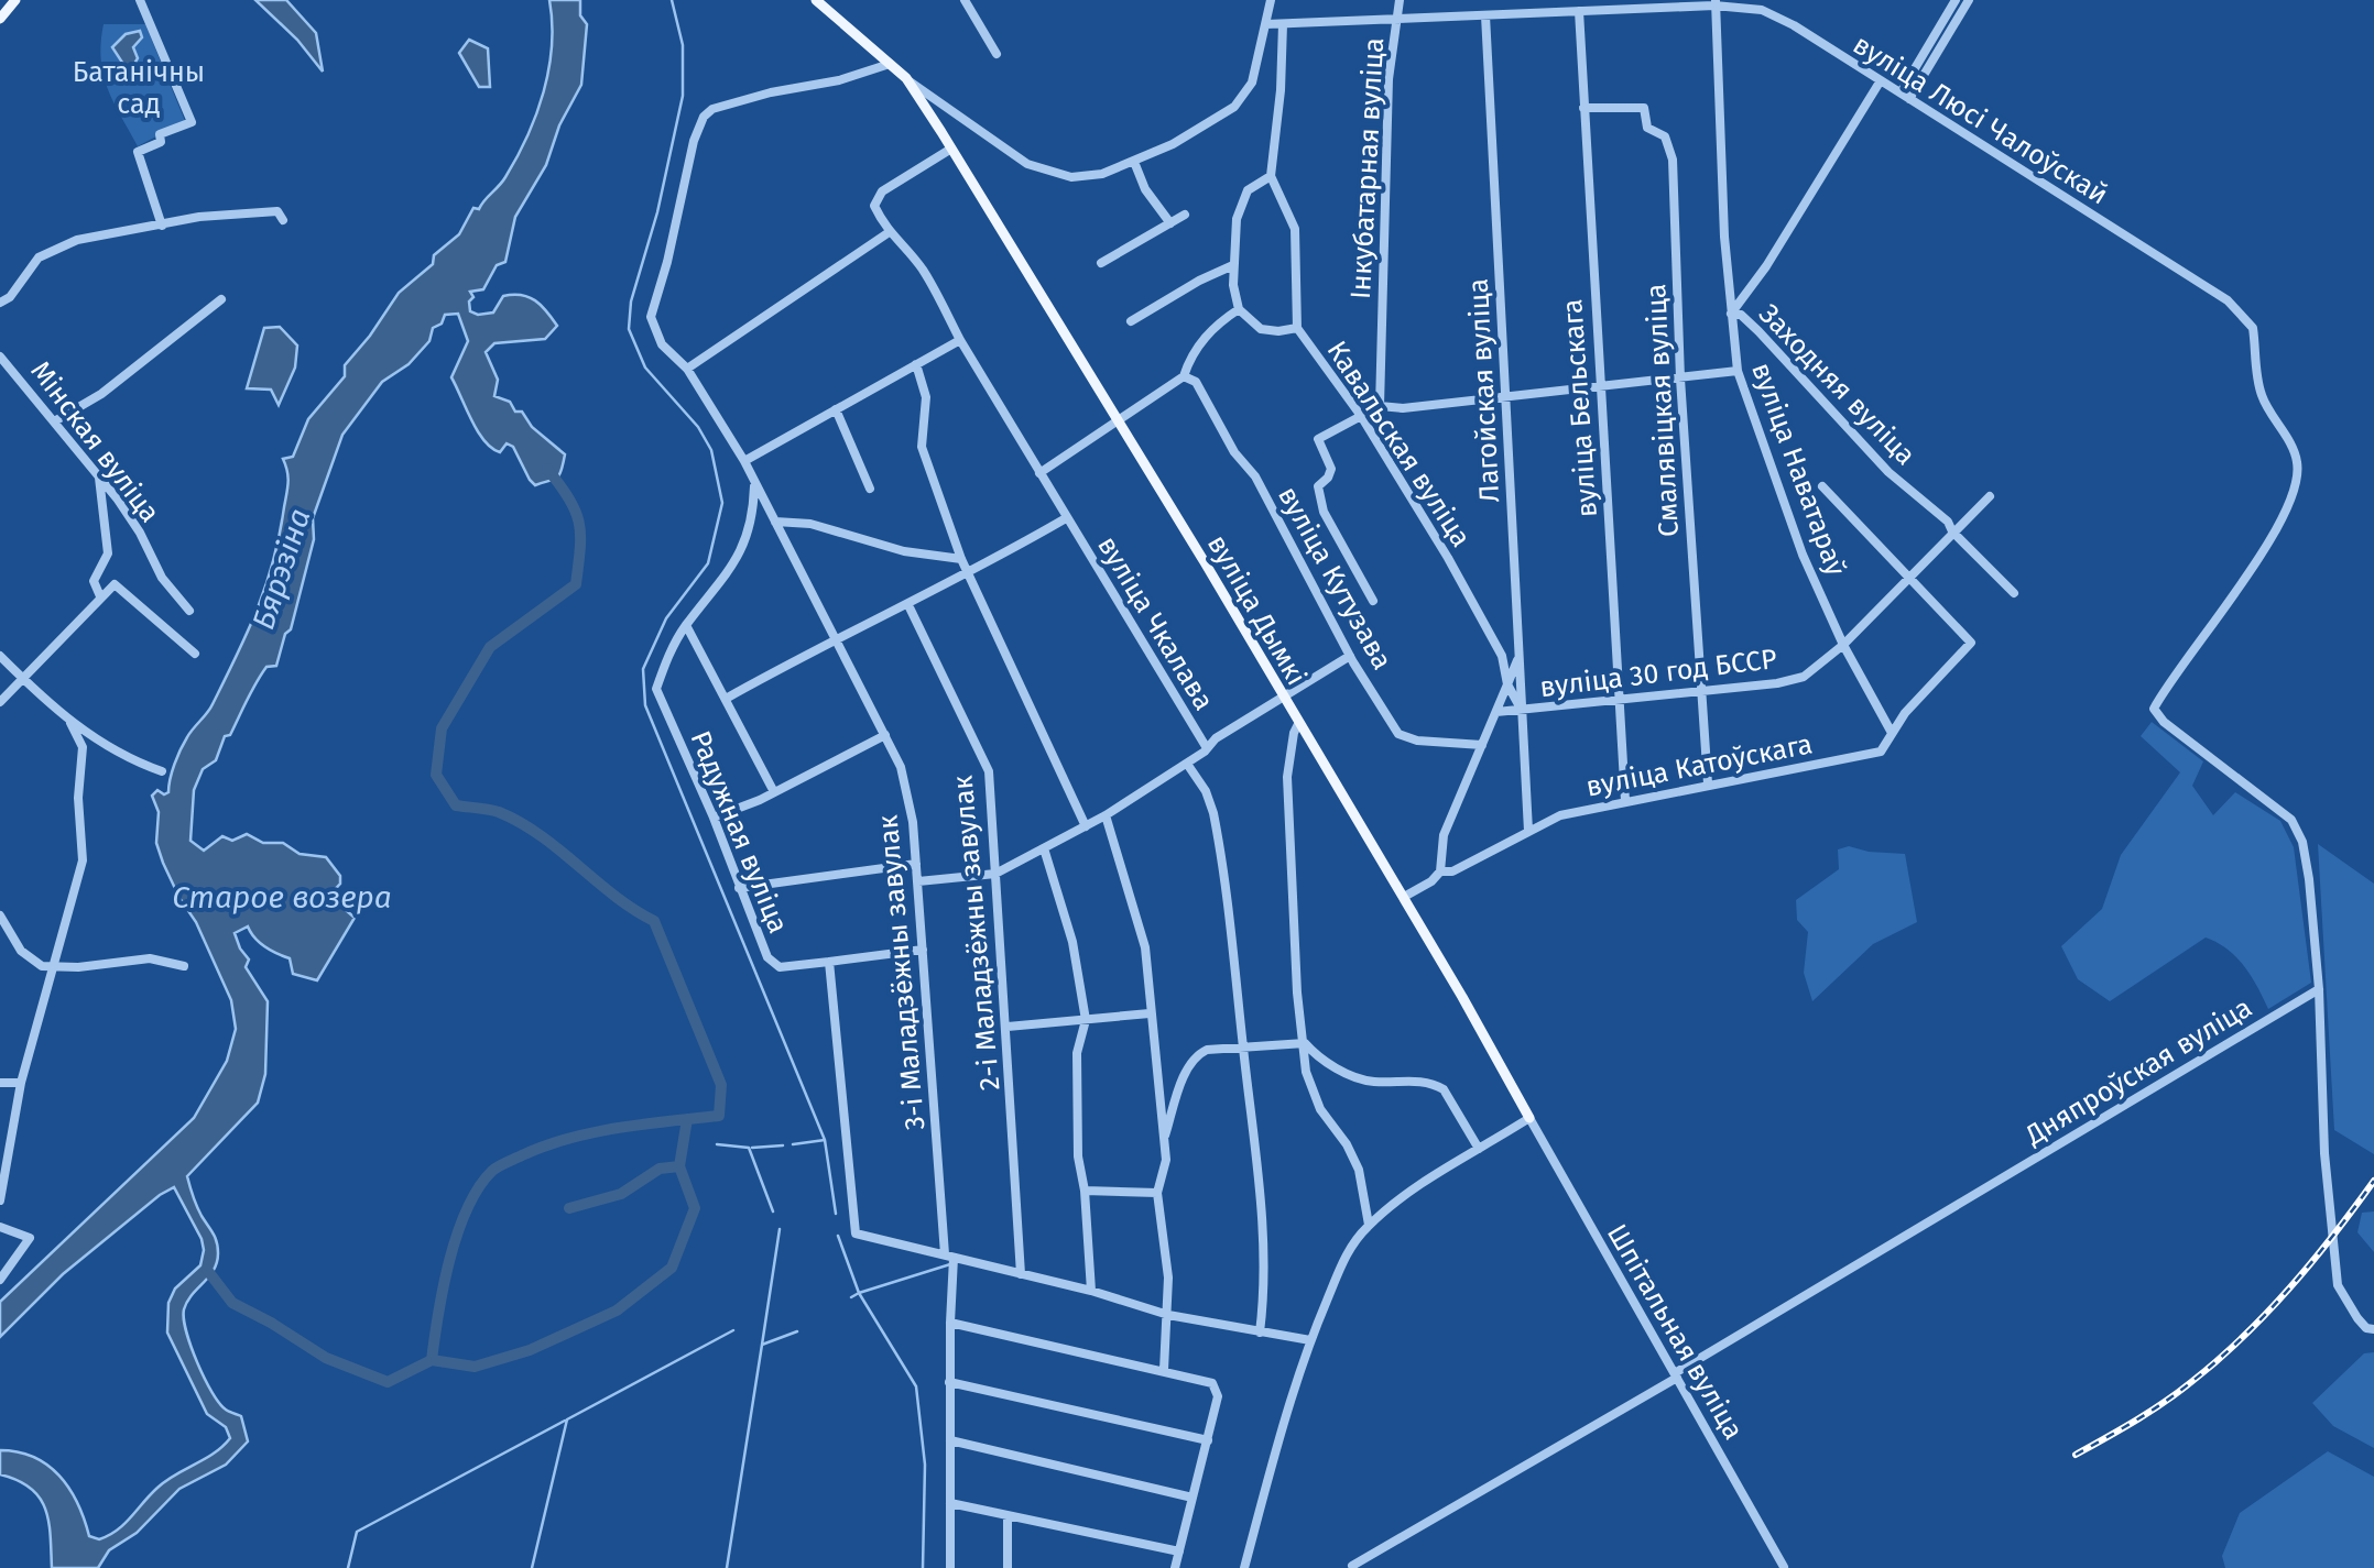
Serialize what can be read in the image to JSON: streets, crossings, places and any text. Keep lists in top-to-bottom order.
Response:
{
  "streets": {
    "main road": ["вуліца Дымкі", "Шпітальная вуліца"],
    "street": [
      "вуліца Люсі Чалоўскай",
      "Інкубатарная вуліца",
      "Заходняя вуліца",
      "Лагойская вуліца",
      "вуліца Бельскага",
      "Смалявіцкая вуліца",
      "Мінская вуліца",
      "Кавальская вуліца",
      "вуліца Наватараў",
      "вуліца Кутузава",
      "вуліца Чкалава",
      "вуліца 30 год БССР",
      "вуліца Катоўскага",
      "Радужная вуліца",
      "2-і Маладзёжны завулак",
      "3-і Маладзёжны завулак",
      "Дняпроўская вуліца"
    ]
  },
  "crossings": [
    ["вуліца Люсі Чалоўскай", "Інкубатарная вуліца"],
    ["вуліца Люсі Чалоўскай", "Заходняя вуліца"],
    ["вуліца Люсі Чалоўскай", "Лагойская вуліца"],
    ["вуліца Люсі Чалоўскай", "вуліца Бельскага"],
    ["вуліца Люсі Чалоўскай", "вуліца Наватараў"],
    ["вуліца Люсі Чалоўскай", "Дняпроўская вуліца"],
    ["Заходняя вуліца", "вуліца Наватараў"],
    ["Заходняя вуліца", "вуліца 30 год БССР"],
    ["Лагойская вуліца", "Кавальская вуліца"],
    ["Лагойская вуліца", "вуліца 30 год БССР"],
    ["Лагойская вуліца", "вуліца Катоўскага"],
    ["вуліца Бельскага", "Смалявіцкая вуліца"],
    ["вуліца Бельскага", "вуліца 30 год БССР"],
    ["вуліца Бельскага", "вуліца Катоўскага"],
    ["Смалявіцкая вуліца", "вуліца 30 год БССР"],
    ["Смалявіцкая вуліца", "вуліца Катоўскага"],
    ["Кавальская вуліца", "вуліца 30 год БССР"],
    ["вуліца Наватараў", "вуліца 30 год БССР"],
    ["вуліца Наватараў", "вуліца Катоўскага"],
    ["вуліца Дымкі", "3-і Маладзёжны завулак"],
    ["вуліца Дымкі", "Шпітальная вуліца"],
    ["вуліца Чкалава", "2-і Маладзёжны завулак"],
    ["вуліца 30 год БССР", "вуліца Катоўскага"],
    ["вуліца Катоўскага", "Шпітальная вуліца"],
    ["Радужная вуліца", "3-і Маладзёжны завулак"],
    ["Дняпроўская вуліца", "Шпітальная вуліца"]
  ],
  "water": ["Бярэзіна", "Старое возера"],
  "parks": ["Батанічны сад"]
}
